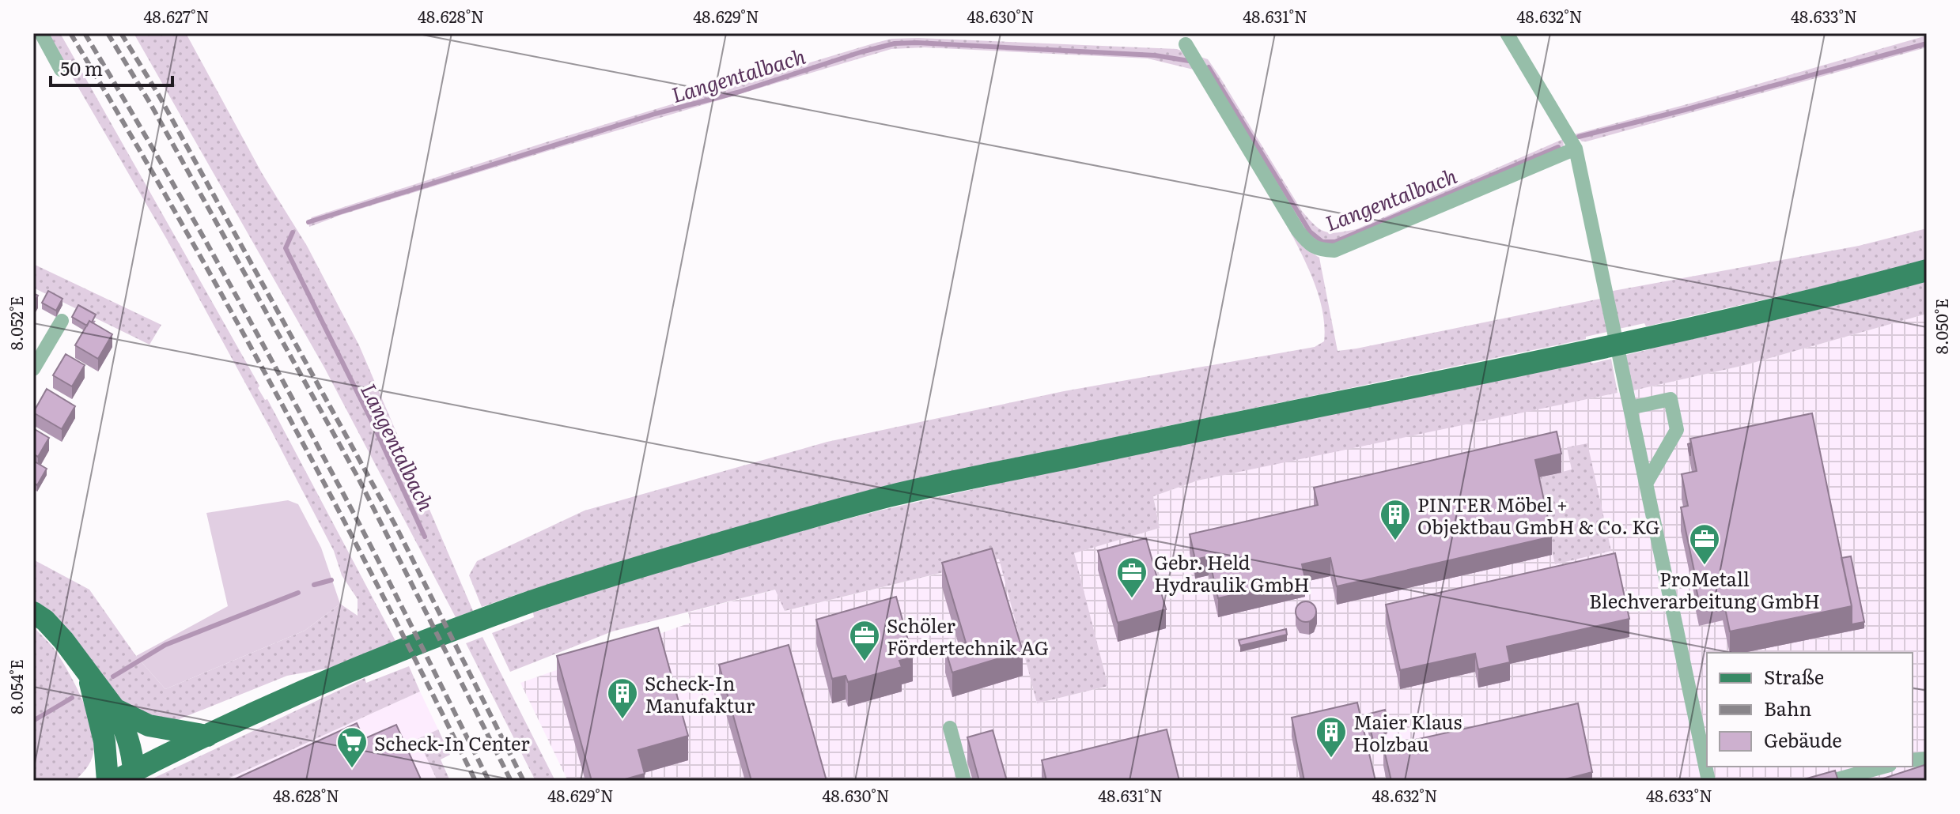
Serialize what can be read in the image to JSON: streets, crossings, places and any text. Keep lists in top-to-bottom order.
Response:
{
  "water": ["Langentalbach"],
  "places": {
    "building": ["PINTER Möbel + Objektbau GmbH & Co. KG", "Scheck-In Manufaktur", "Maier Klaus Holzbau"],
    "office": ["ProMetall Blechverarbeitung GmbH", "Gebr. Held Hydraulik GmbH", "Schöler Fördertechnik AG"],
    "supermarket": ["Scheck-In Center"]
  },
  "legend": ["Straße", "Bahn", "Gebäude"],
  "scale_bar": "50 m",
  "coordinates": [
    "48.627°N",
    "48.628°N",
    "48.629°N",
    "48.630°N",
    "48.631°N",
    "48.632°N",
    "48.633°N",
    "8.052°E",
    "8.050°E",
    "8.054°E"
  ]
}
